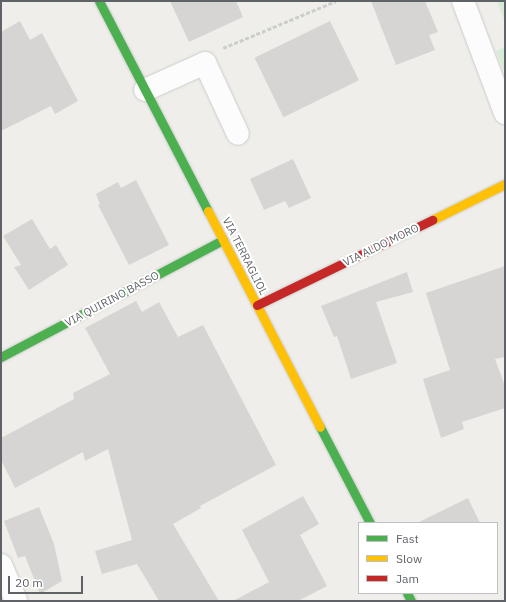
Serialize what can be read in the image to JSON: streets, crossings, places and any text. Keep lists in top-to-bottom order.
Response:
{
  "streets": {
    "street": ["VIA ALDO MORO", "VIA TERRAGLIOL", "VIA QUIRINO BASSO"]
  },
  "crossings": [
    ["VIA ALDO MORO", "VIA TERRAGLIOL"],
    ["VIA TERRAGLIOL", "VIA QUIRINO BASSO"]
  ],
  "legend": ["Fast", "Slow", "Jam"],
  "scale_bar": "20 m"
}
